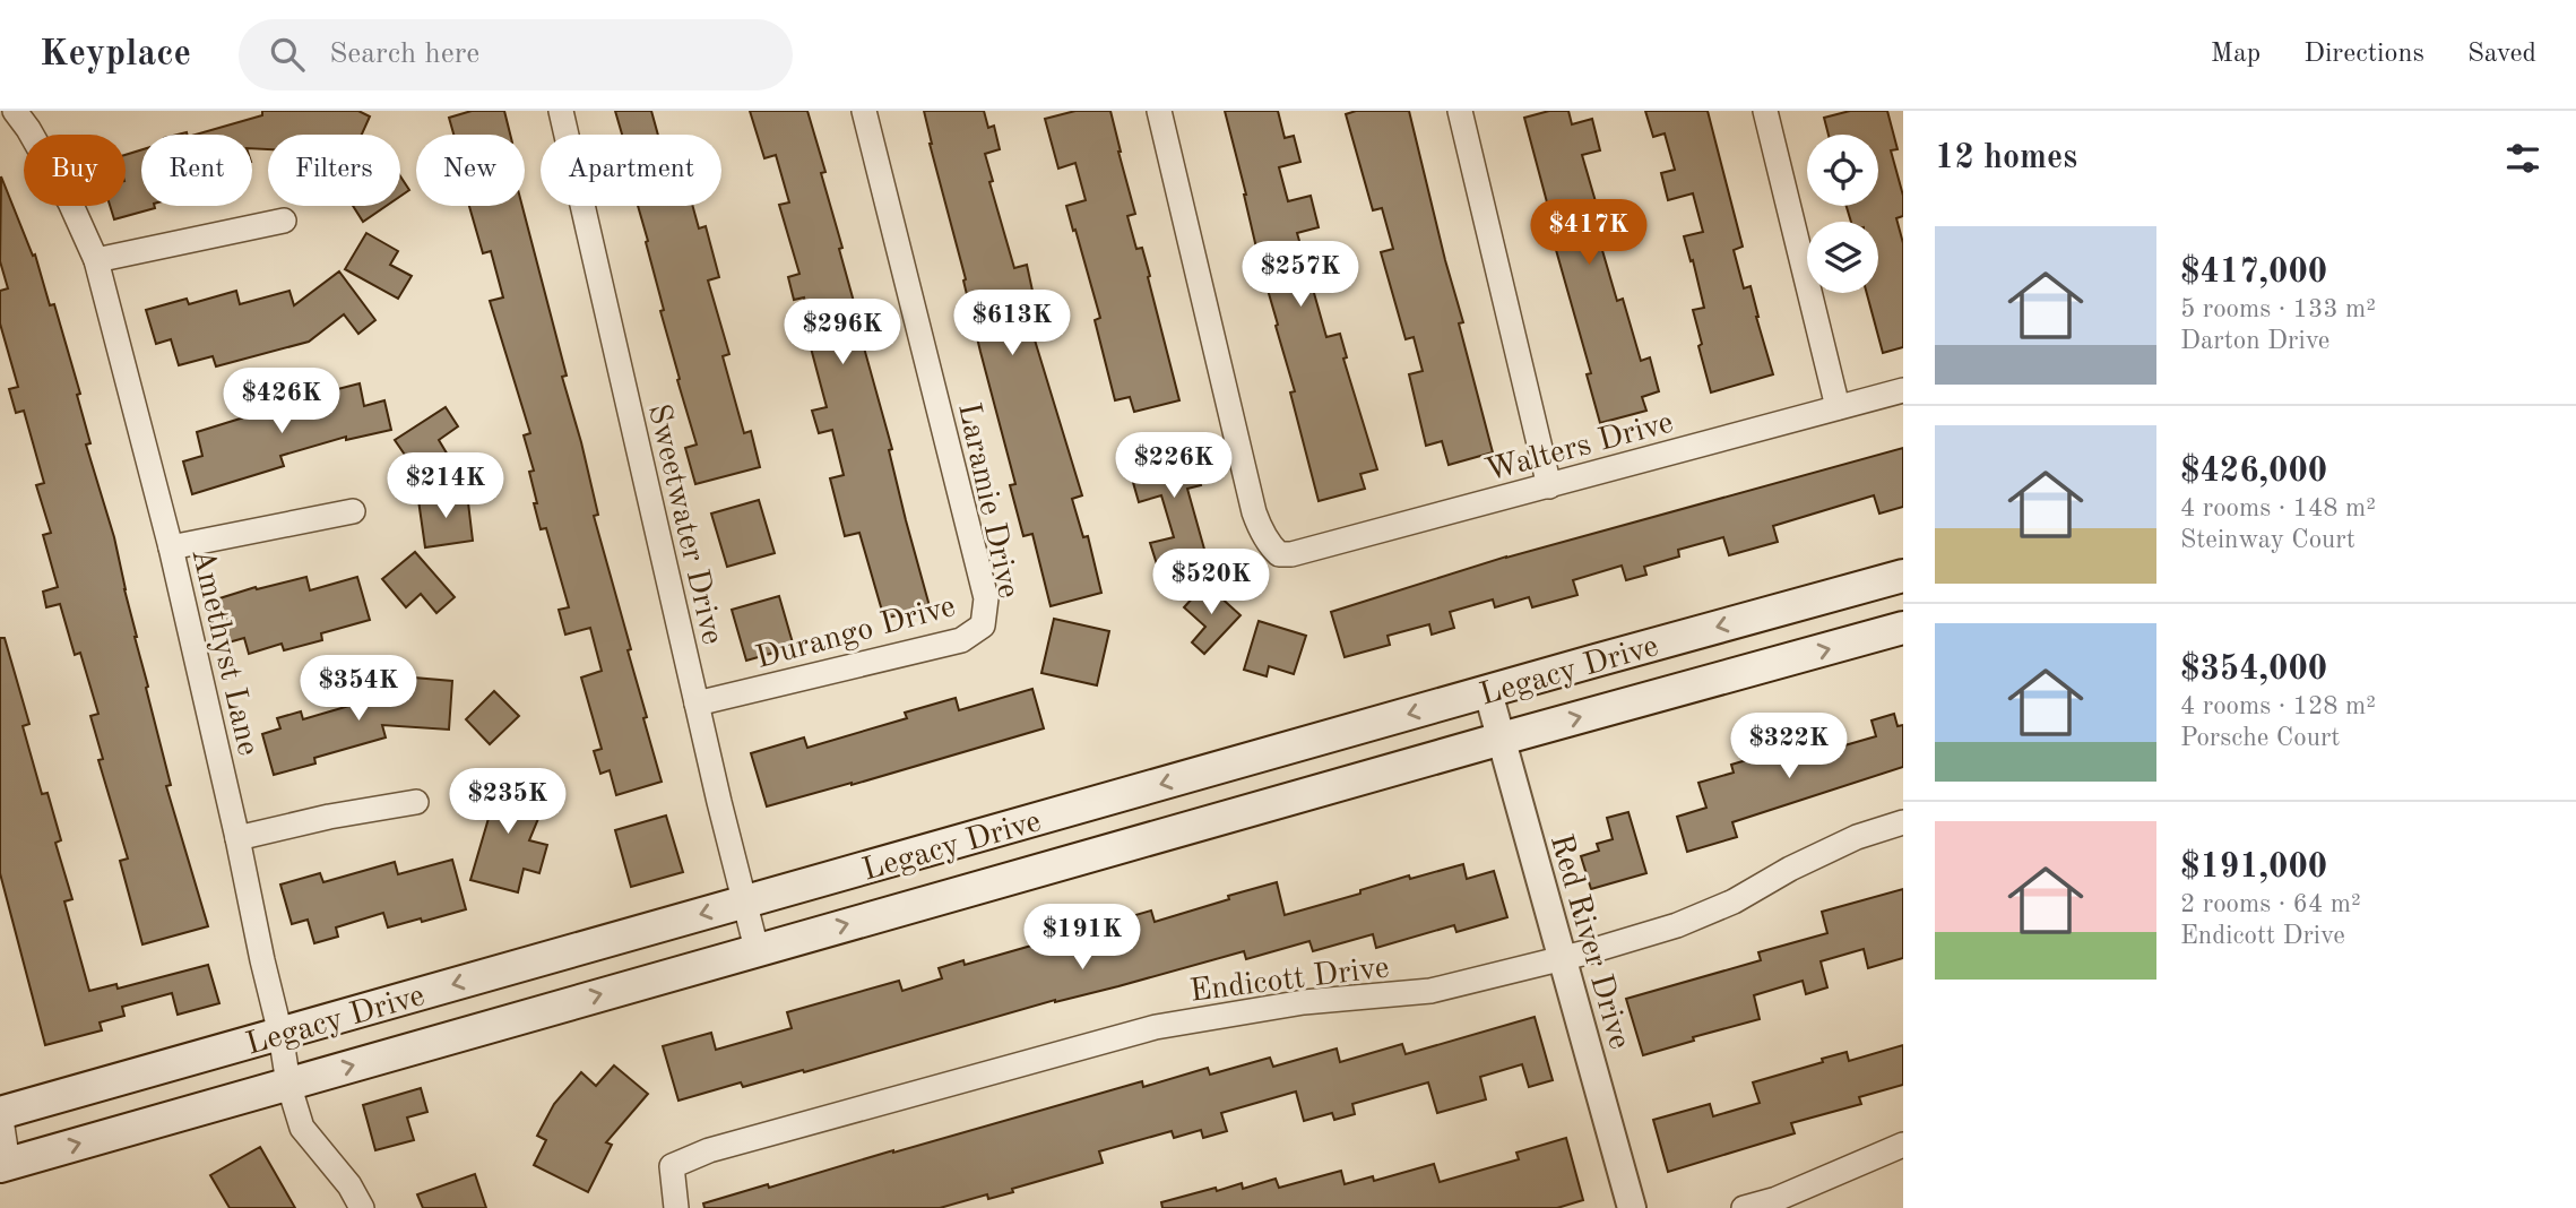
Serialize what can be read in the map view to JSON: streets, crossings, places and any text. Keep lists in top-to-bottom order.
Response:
{
  "streets": {
    "main road": ["Legacy Drive"],
    "street": [
      "Walters Drive",
      "Laramie Drive",
      "Sweetwater Drive",
      "Durango Drive",
      "Amethyst Lane",
      "Red River Drive",
      "Endicott Drive"
    ]
  },
  "crossings": [
    ["Laramie Drive", "Durango Drive"],
    ["Sweetwater Drive", "Durango Drive"],
    ["Sweetwater Drive", "Legacy Drive"],
    ["Amethyst Lane", "Legacy Drive"],
    ["Legacy Drive", "Red River Drive"],
    ["Red River Drive", "Endicott Drive"]
  ],
  "page": {
    "header": "Keyplace",
    "search": "Search here",
    "nav": ["Map", "Directions", "Saved"],
    "heading": "12 homes",
    "chip": [
      "Buy",
      "Rent",
      "Filters",
      "New",
      "Apartment"
    ],
    "price": [
      "$417K",
      "$257K",
      "$613K",
      "$296K",
      "$426K",
      "$226K",
      "$214K",
      "$520K",
      "$354K",
      "$322K",
      "$235K",
      "$191K"
    ],
    "list": [
      {
        "name": "$417,000",
        "note": "5 rooms · 133 m² · Darton Drive"
      },
      {
        "name": "$426,000",
        "note": "4 rooms · 148 m² · Steinway Court"
      },
      {
        "name": "$354,000",
        "note": "4 rooms · 128 m² · Porsche Court"
      },
      {
        "name": "$191,000",
        "note": "2 rooms · 64 m² · Endicott Drive"
      }
    ]
  }
}
